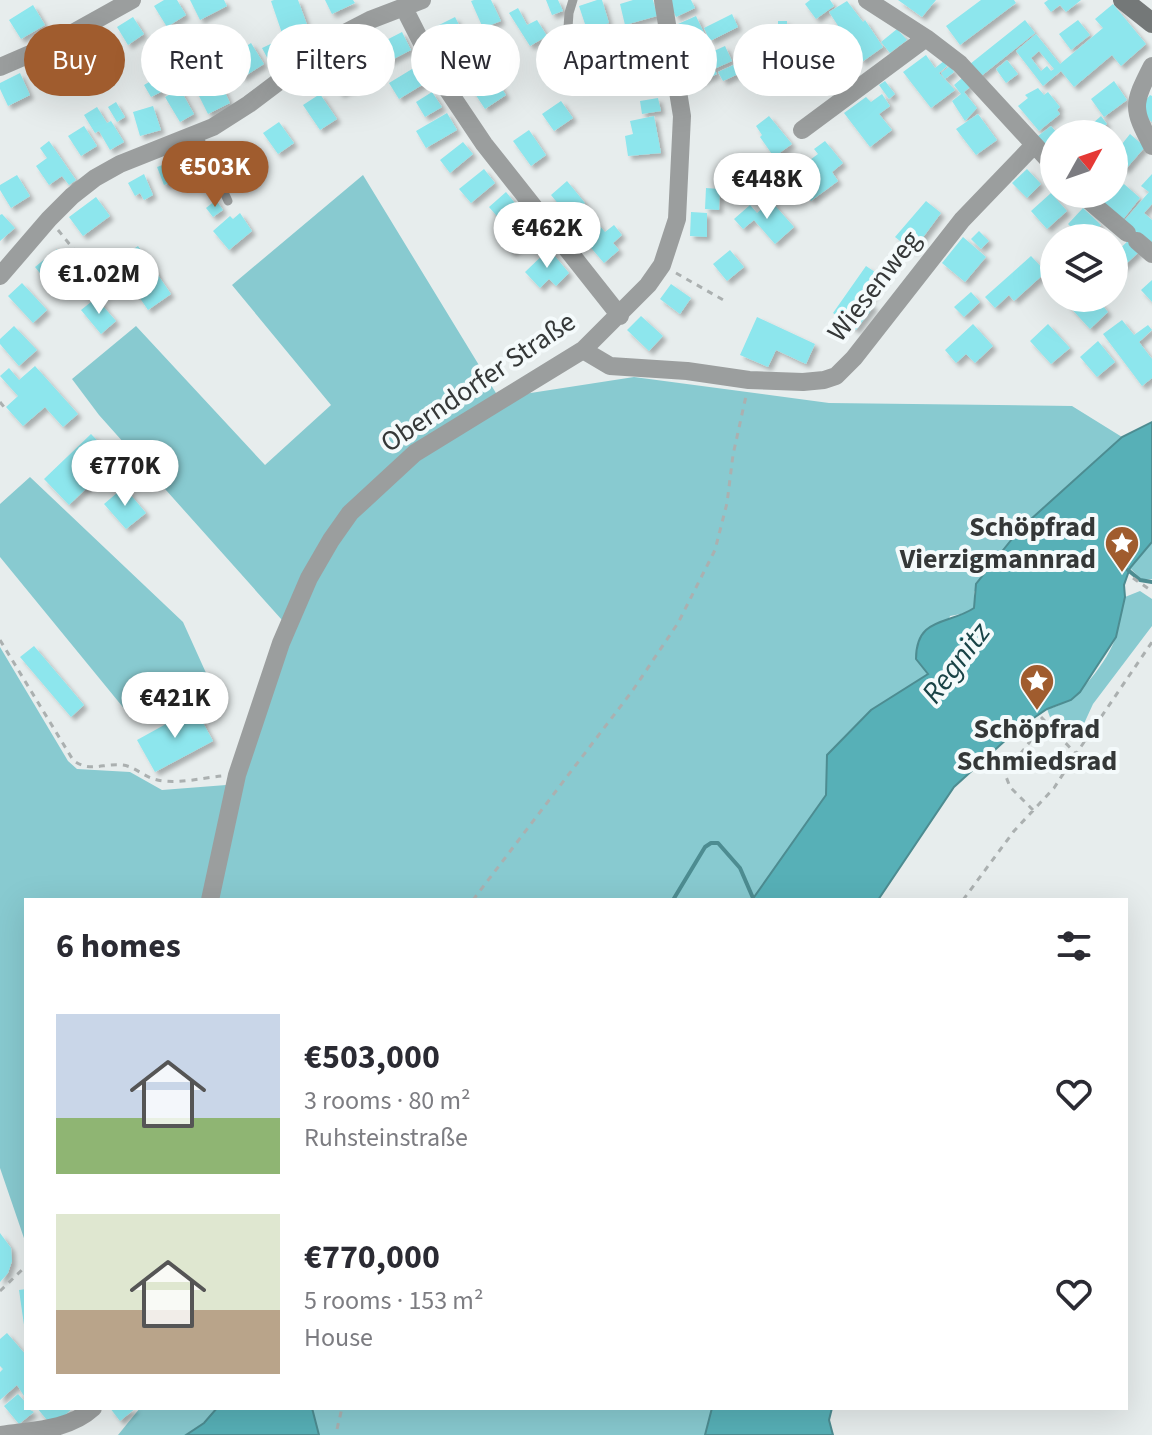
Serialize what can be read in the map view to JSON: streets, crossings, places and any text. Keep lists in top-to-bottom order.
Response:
{
  "streets": {
    "street": ["Wiesenweg", "Oberndorfer Straße"]
  },
  "crossings": [
    ["Wiesenweg", "Oberndorfer Straße"]
  ],
  "water": ["Regnitz"],
  "places": {
    "place": ["Schöpfrad Vierzigmannrad", "Schöpfrad Schmiedsrad"]
  },
  "north": "top right",
  "page": {
    "chip": [
      "Buy",
      "Rent",
      "Filters",
      "New",
      "Apartment",
      "House"
    ],
    "price": [
      "€503K",
      "€448K",
      "€462K",
      "€1.02M",
      "€770K",
      "€421K"
    ],
    "heading": "6 homes",
    "list": [
      {
        "name": "€503,000",
        "note": "3 rooms · 80 m² · Ruhsteinstraße"
      },
      {
        "name": "€770,000",
        "note": "5 rooms · 153 m² · House"
      }
    ]
  }
}
